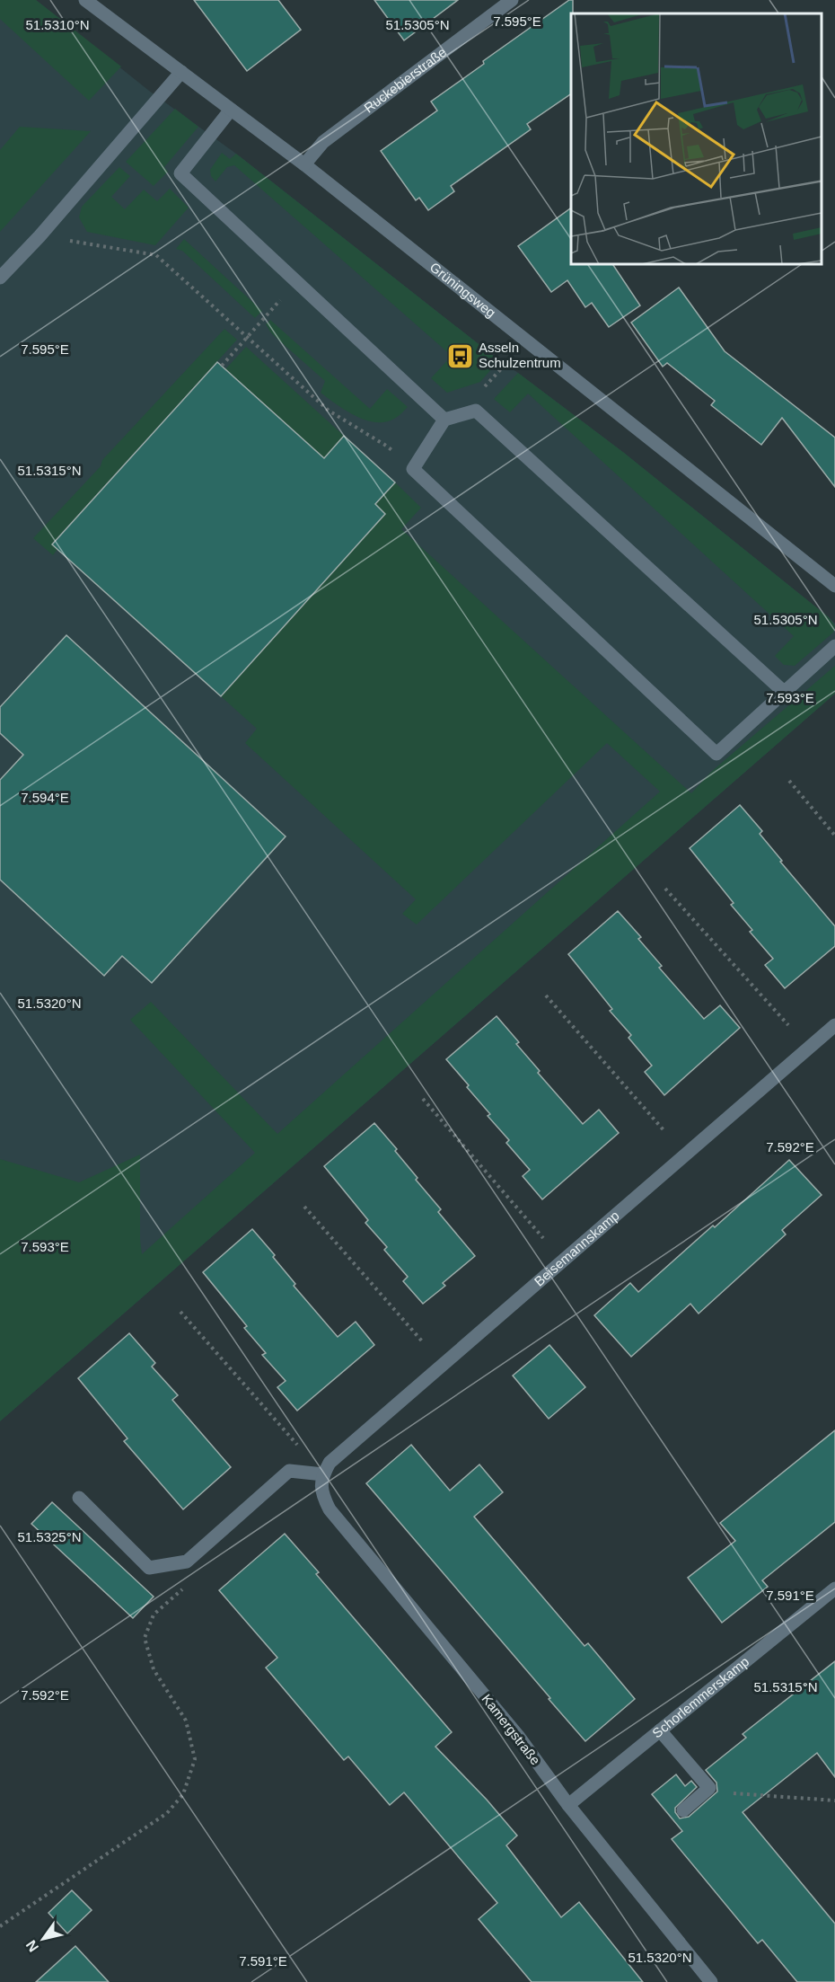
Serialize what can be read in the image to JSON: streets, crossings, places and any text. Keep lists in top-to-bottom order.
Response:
{
  "streets": {
    "street": [
      "Ruckebierstraße",
      "Grüningsweg",
      "Beisemannskamp",
      "Schorlemmerskamp",
      "Kamergstraße"
    ]
  },
  "crossings": [
    ["Ruckebierstraße", "Grüningsweg"],
    ["Beisemannskamp", "Kamergstraße"],
    ["Schorlemmerskamp", "Kamergstraße"]
  ],
  "places": {
    "bus stop": ["Asseln Schulzentrum"]
  },
  "north": "bottom left",
  "coordinates": [
    "7.595°E",
    "51.5310°N",
    "51.5305°N",
    "51.5315°N",
    "7.593°E",
    "7.594°E",
    "51.5320°N",
    "7.592°E",
    "51.5325°N",
    "7.591°E"
  ]
}
